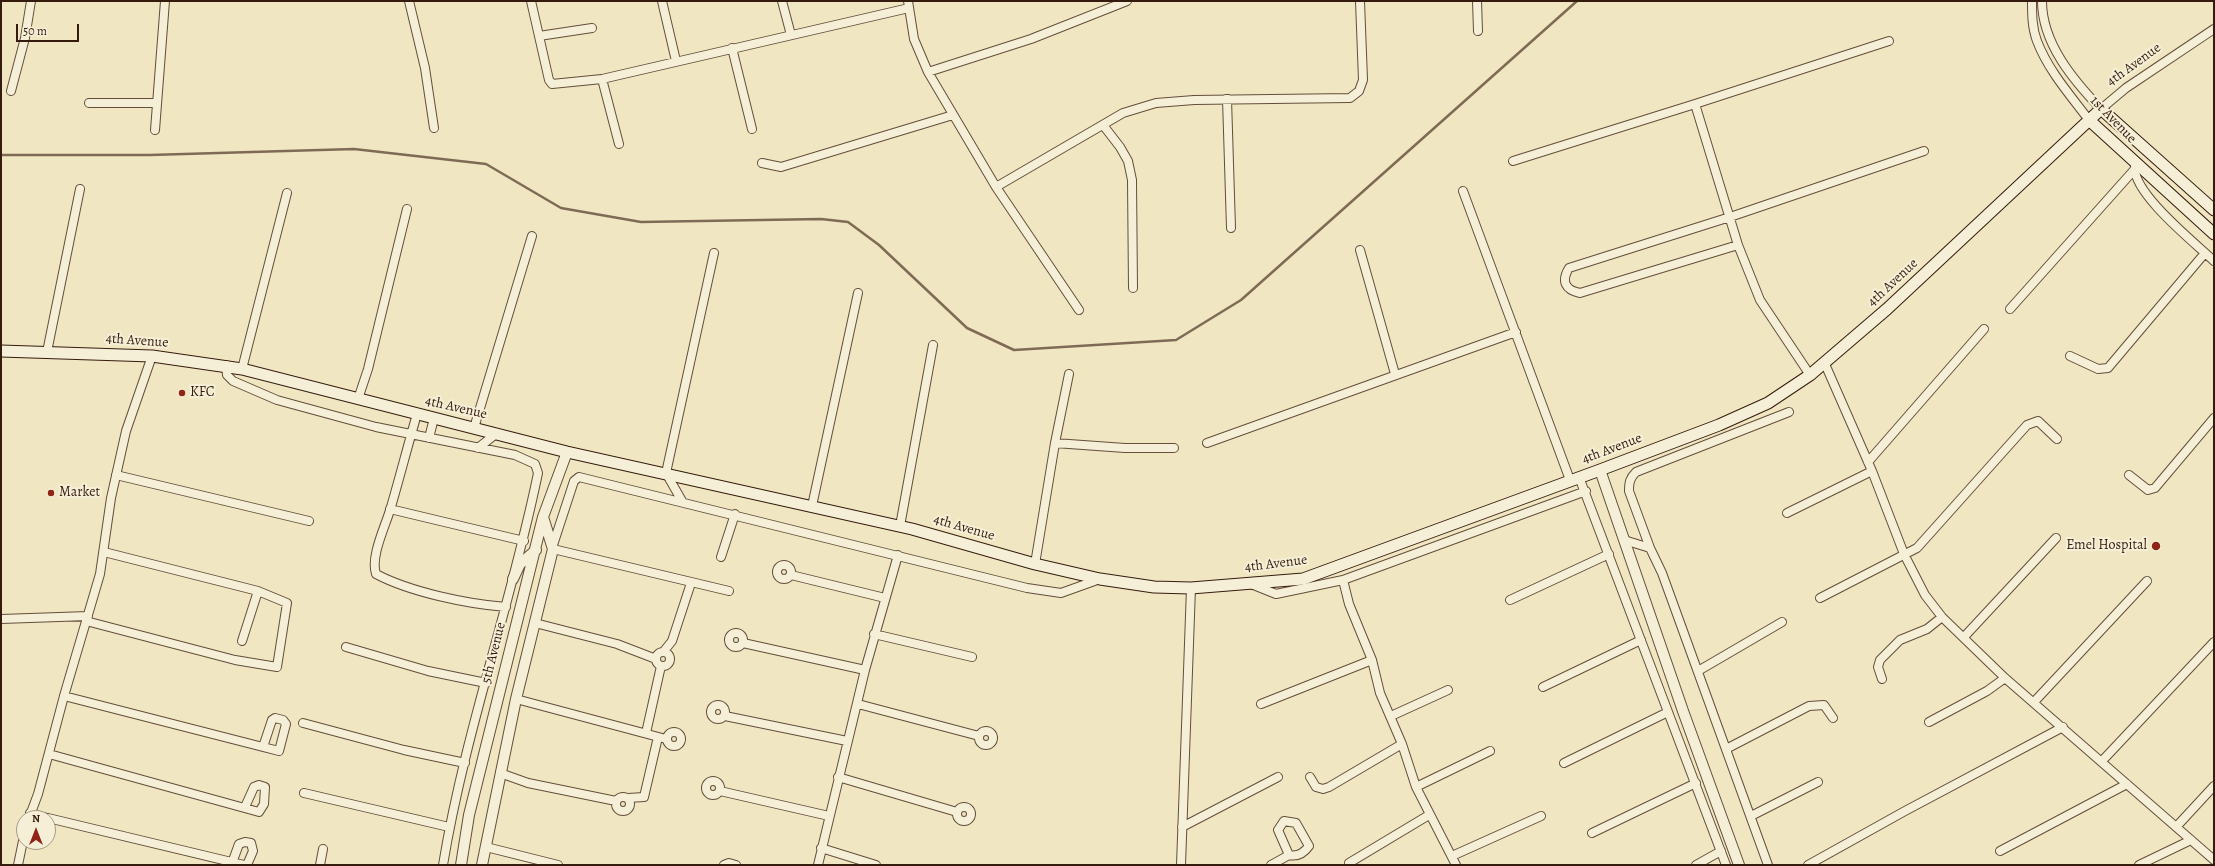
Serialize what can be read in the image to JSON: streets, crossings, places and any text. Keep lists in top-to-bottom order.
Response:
{
  "streets": {
    "main road": ["4th Avenue", "1st Avenue"],
    "street": ["5th Avenue"]
  },
  "crossings": [
    ["4th Avenue", "1st Avenue"],
    ["4th Avenue", "5th Avenue"]
  ],
  "places": ["KFC", "Market", "Emel Hospital"],
  "scale_bar": "50 m",
  "north": "top"
}
